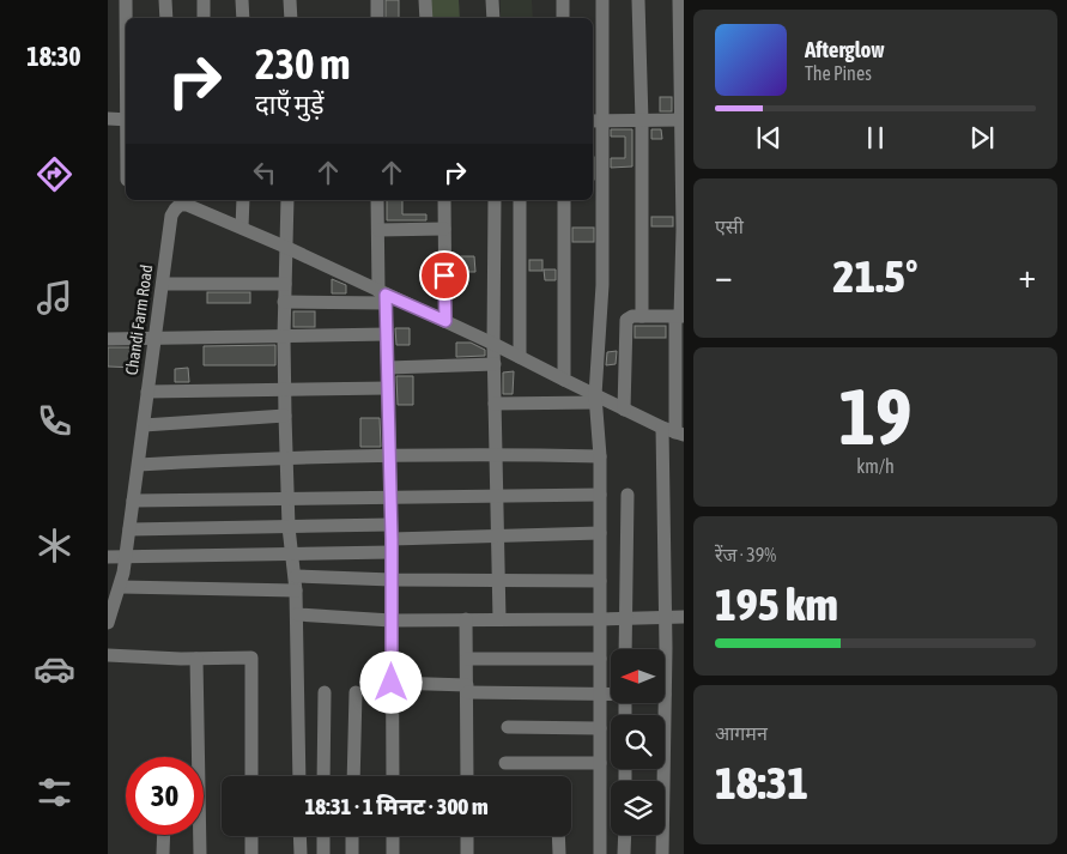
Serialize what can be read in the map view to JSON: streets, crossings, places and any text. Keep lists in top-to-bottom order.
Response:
{
  "streets": {
    "street": ["Chandi Farm Road"]
  },
  "north": "left",
  "page": {
    "tabs": "18:30",
    "turn": ["230 m", "दाएँ मुड़ें"],
    "song": ["Afterglow", "The Pines"],
    "tile": [
      "एसी",
      ["19", "km/h"],
      ["रेंज · 39%", "195 km"],
      ["आगमन", "18:31"]
    ],
    "heat": ["−", "21.5°", "+"],
    "limit": "30",
    "trip": "18:31 · 1 मिनट · 300 m"
  }
}
